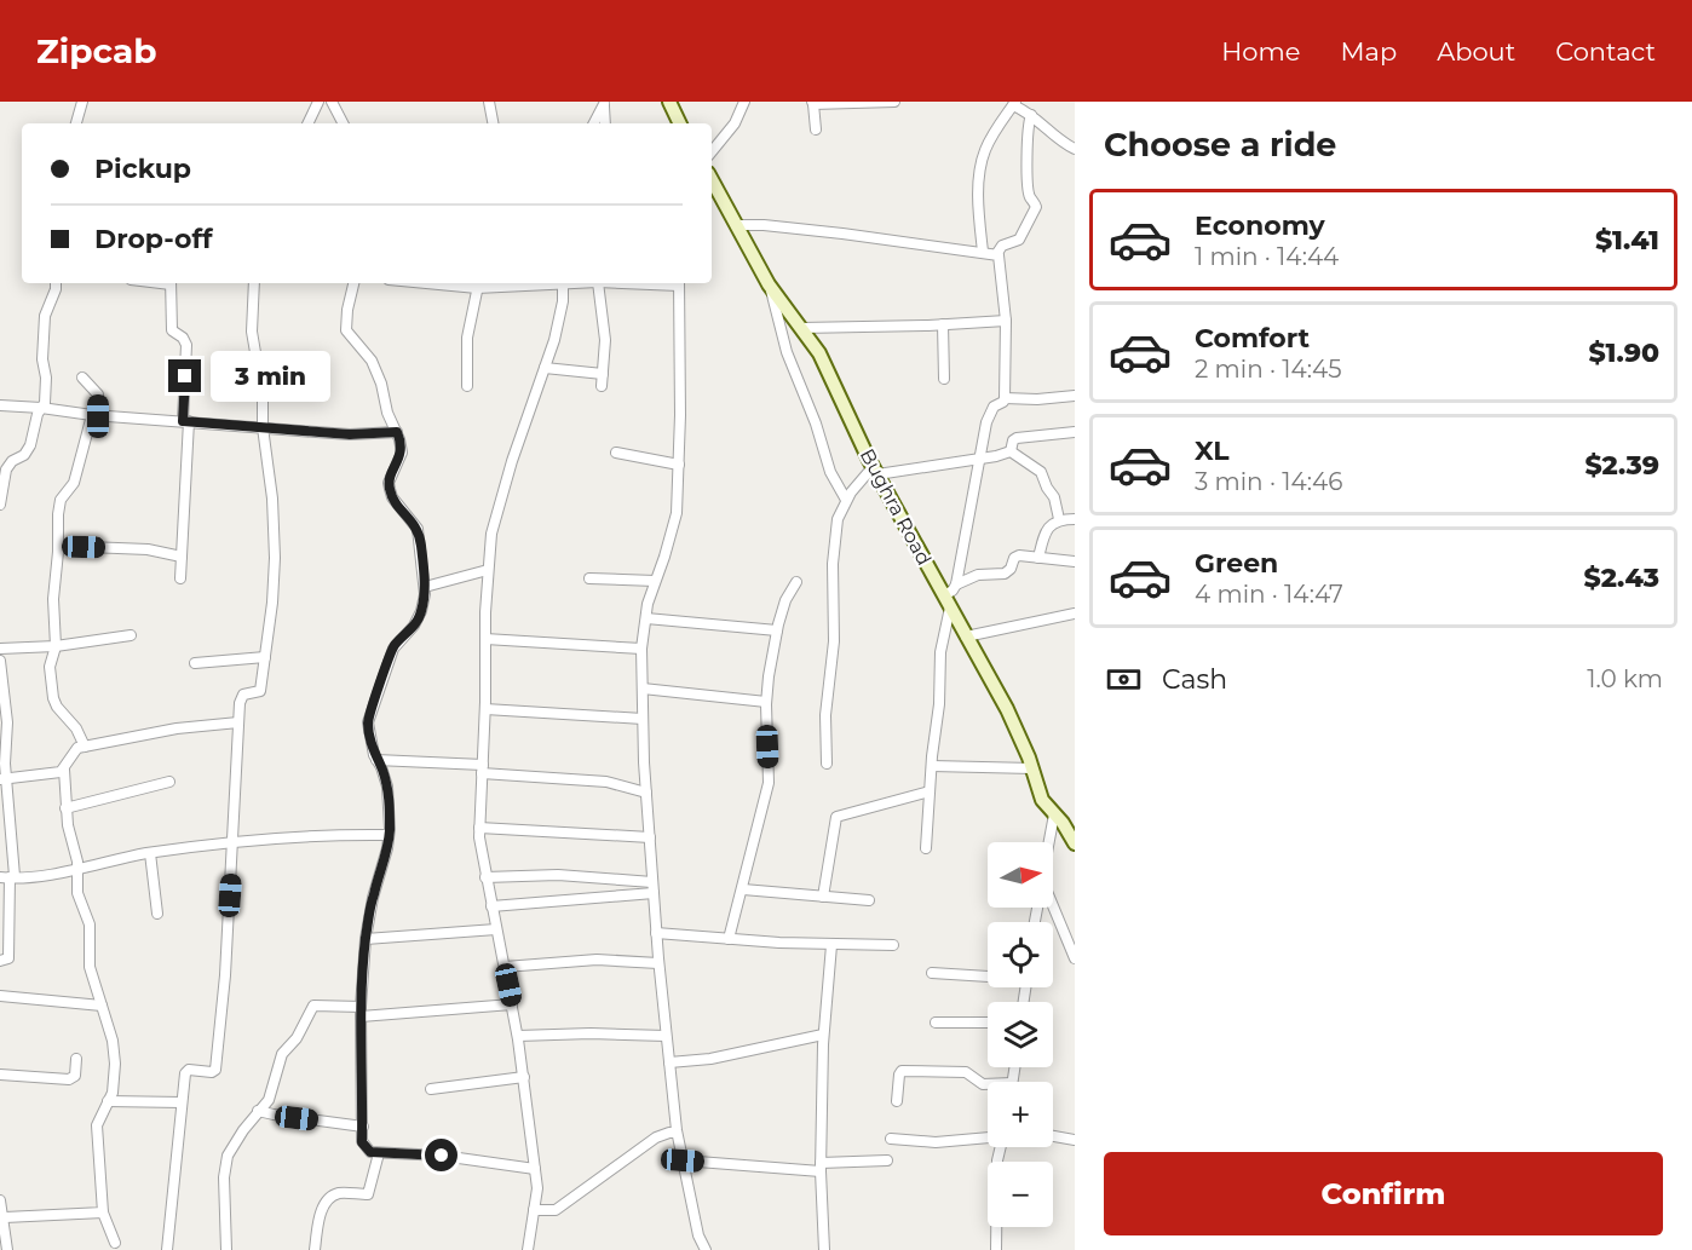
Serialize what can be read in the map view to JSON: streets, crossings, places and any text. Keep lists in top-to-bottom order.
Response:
{
  "streets": {
    "street": ["Bughra Road"]
  },
  "north": "right",
  "page": {
    "header": "Zipcab",
    "nav": [
      "Home",
      "Map",
      "About",
      "Contact"
    ],
    "heading": "Choose a ride",
    "banner": ["Pickup", "Drop-off"],
    "list": [
      {
        "name": "Economy",
        "note": "1 min · 14:44",
        "value": "$1.41"
      },
      {
        "name": "Comfort",
        "note": "2 min · 14:45",
        "value": "$1.90"
      },
      {
        "name": "XL",
        "note": "3 min · 14:46",
        "value": "$2.39"
      },
      {
        "name": "Green",
        "note": "4 min · 14:47",
        "value": "$2.43"
      }
    ],
    "bubble": "3 min",
    "pay": ["Cash", "1.0 km"],
    "map_buttons": ["+", "−"],
    "buttons": "Confirm"
  }
}
